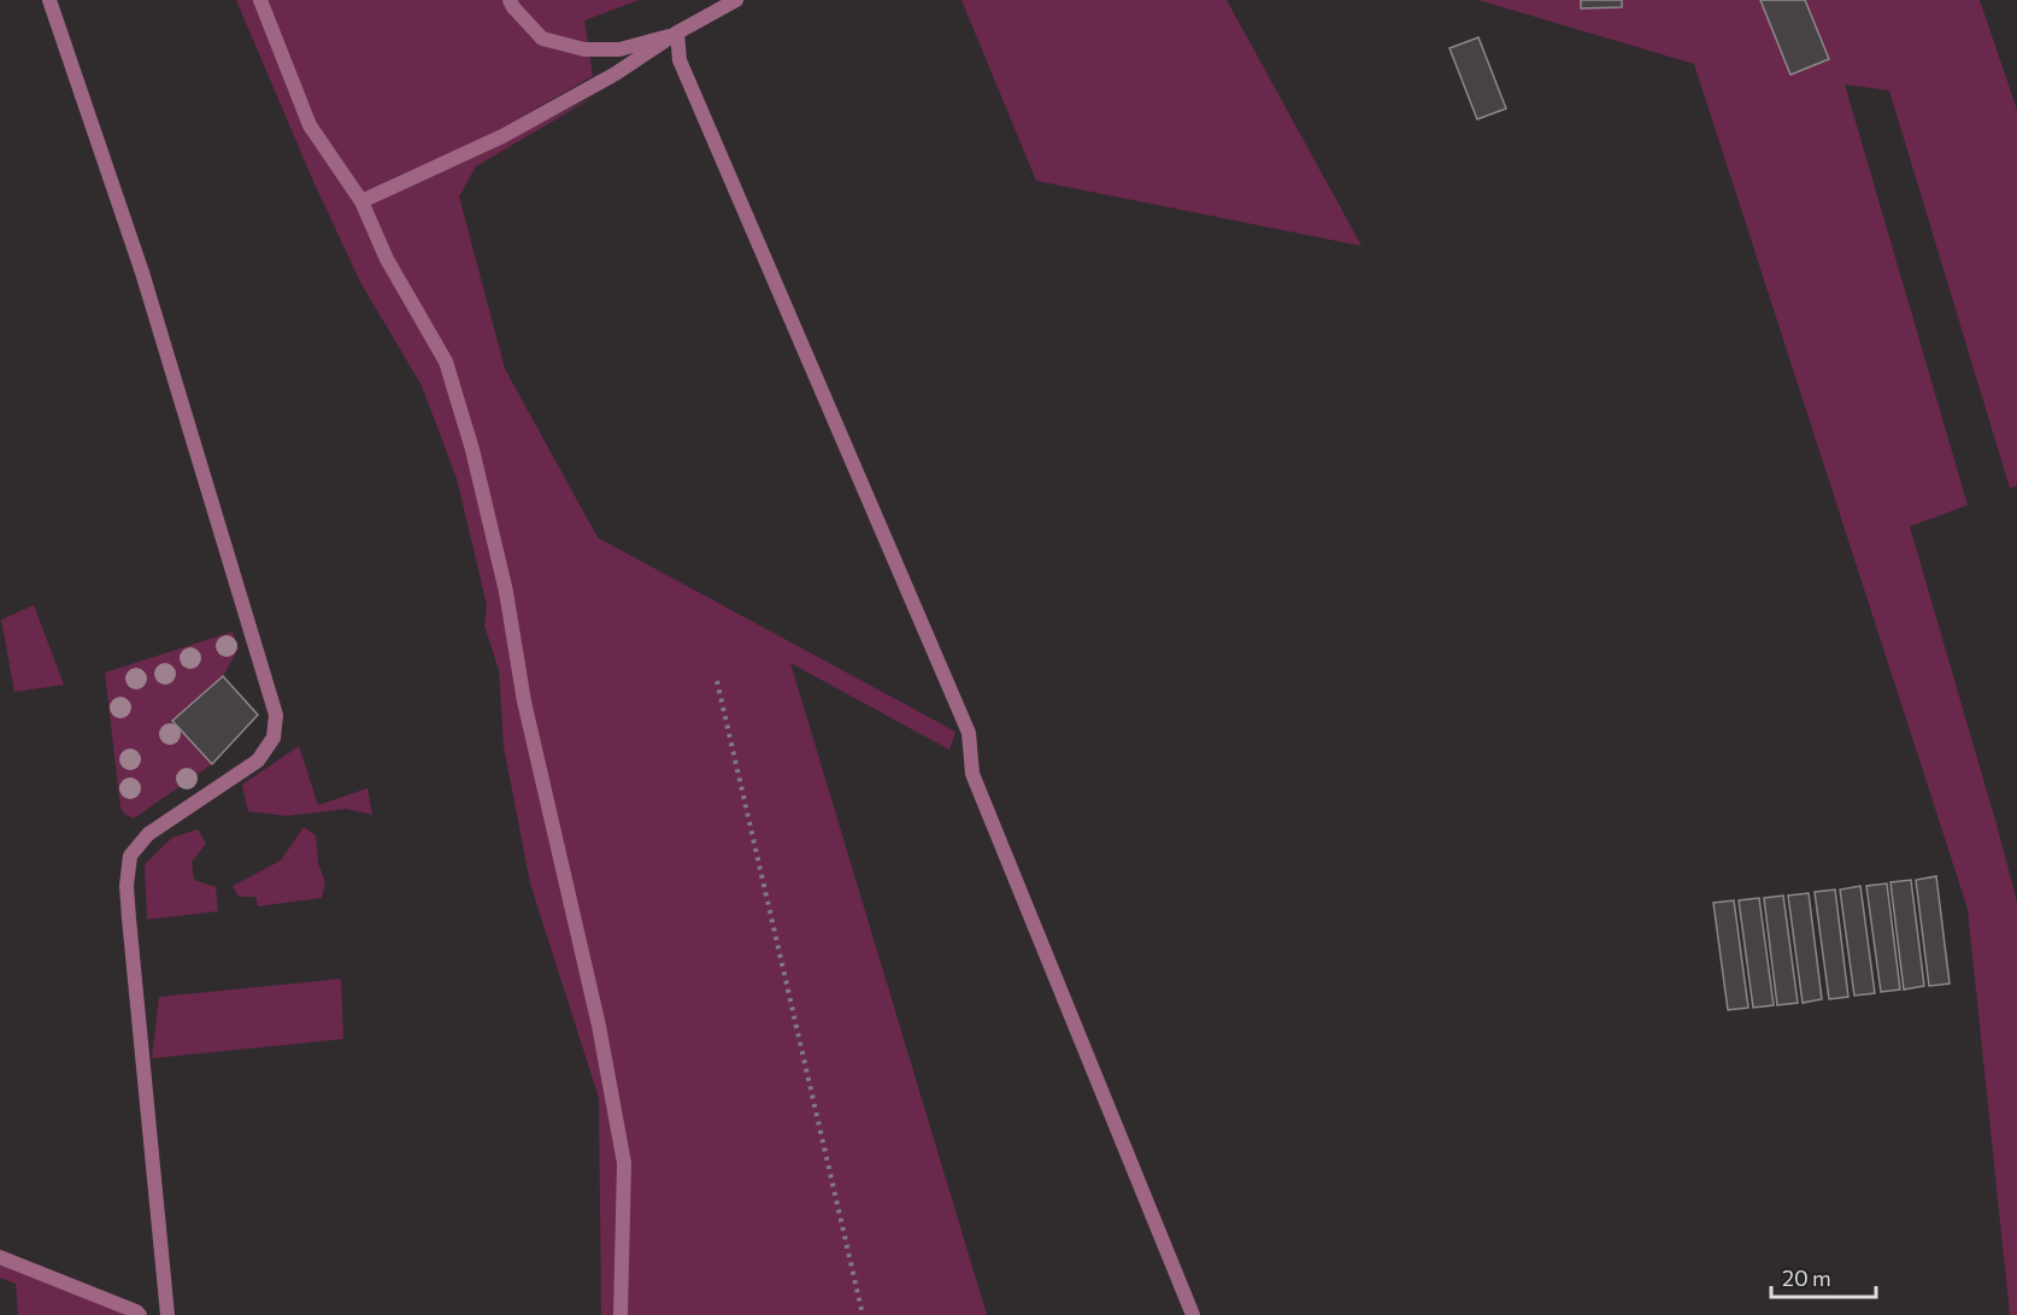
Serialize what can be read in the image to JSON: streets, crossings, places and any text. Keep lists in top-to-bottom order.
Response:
{
  "scale_bar": "20 m"
}
